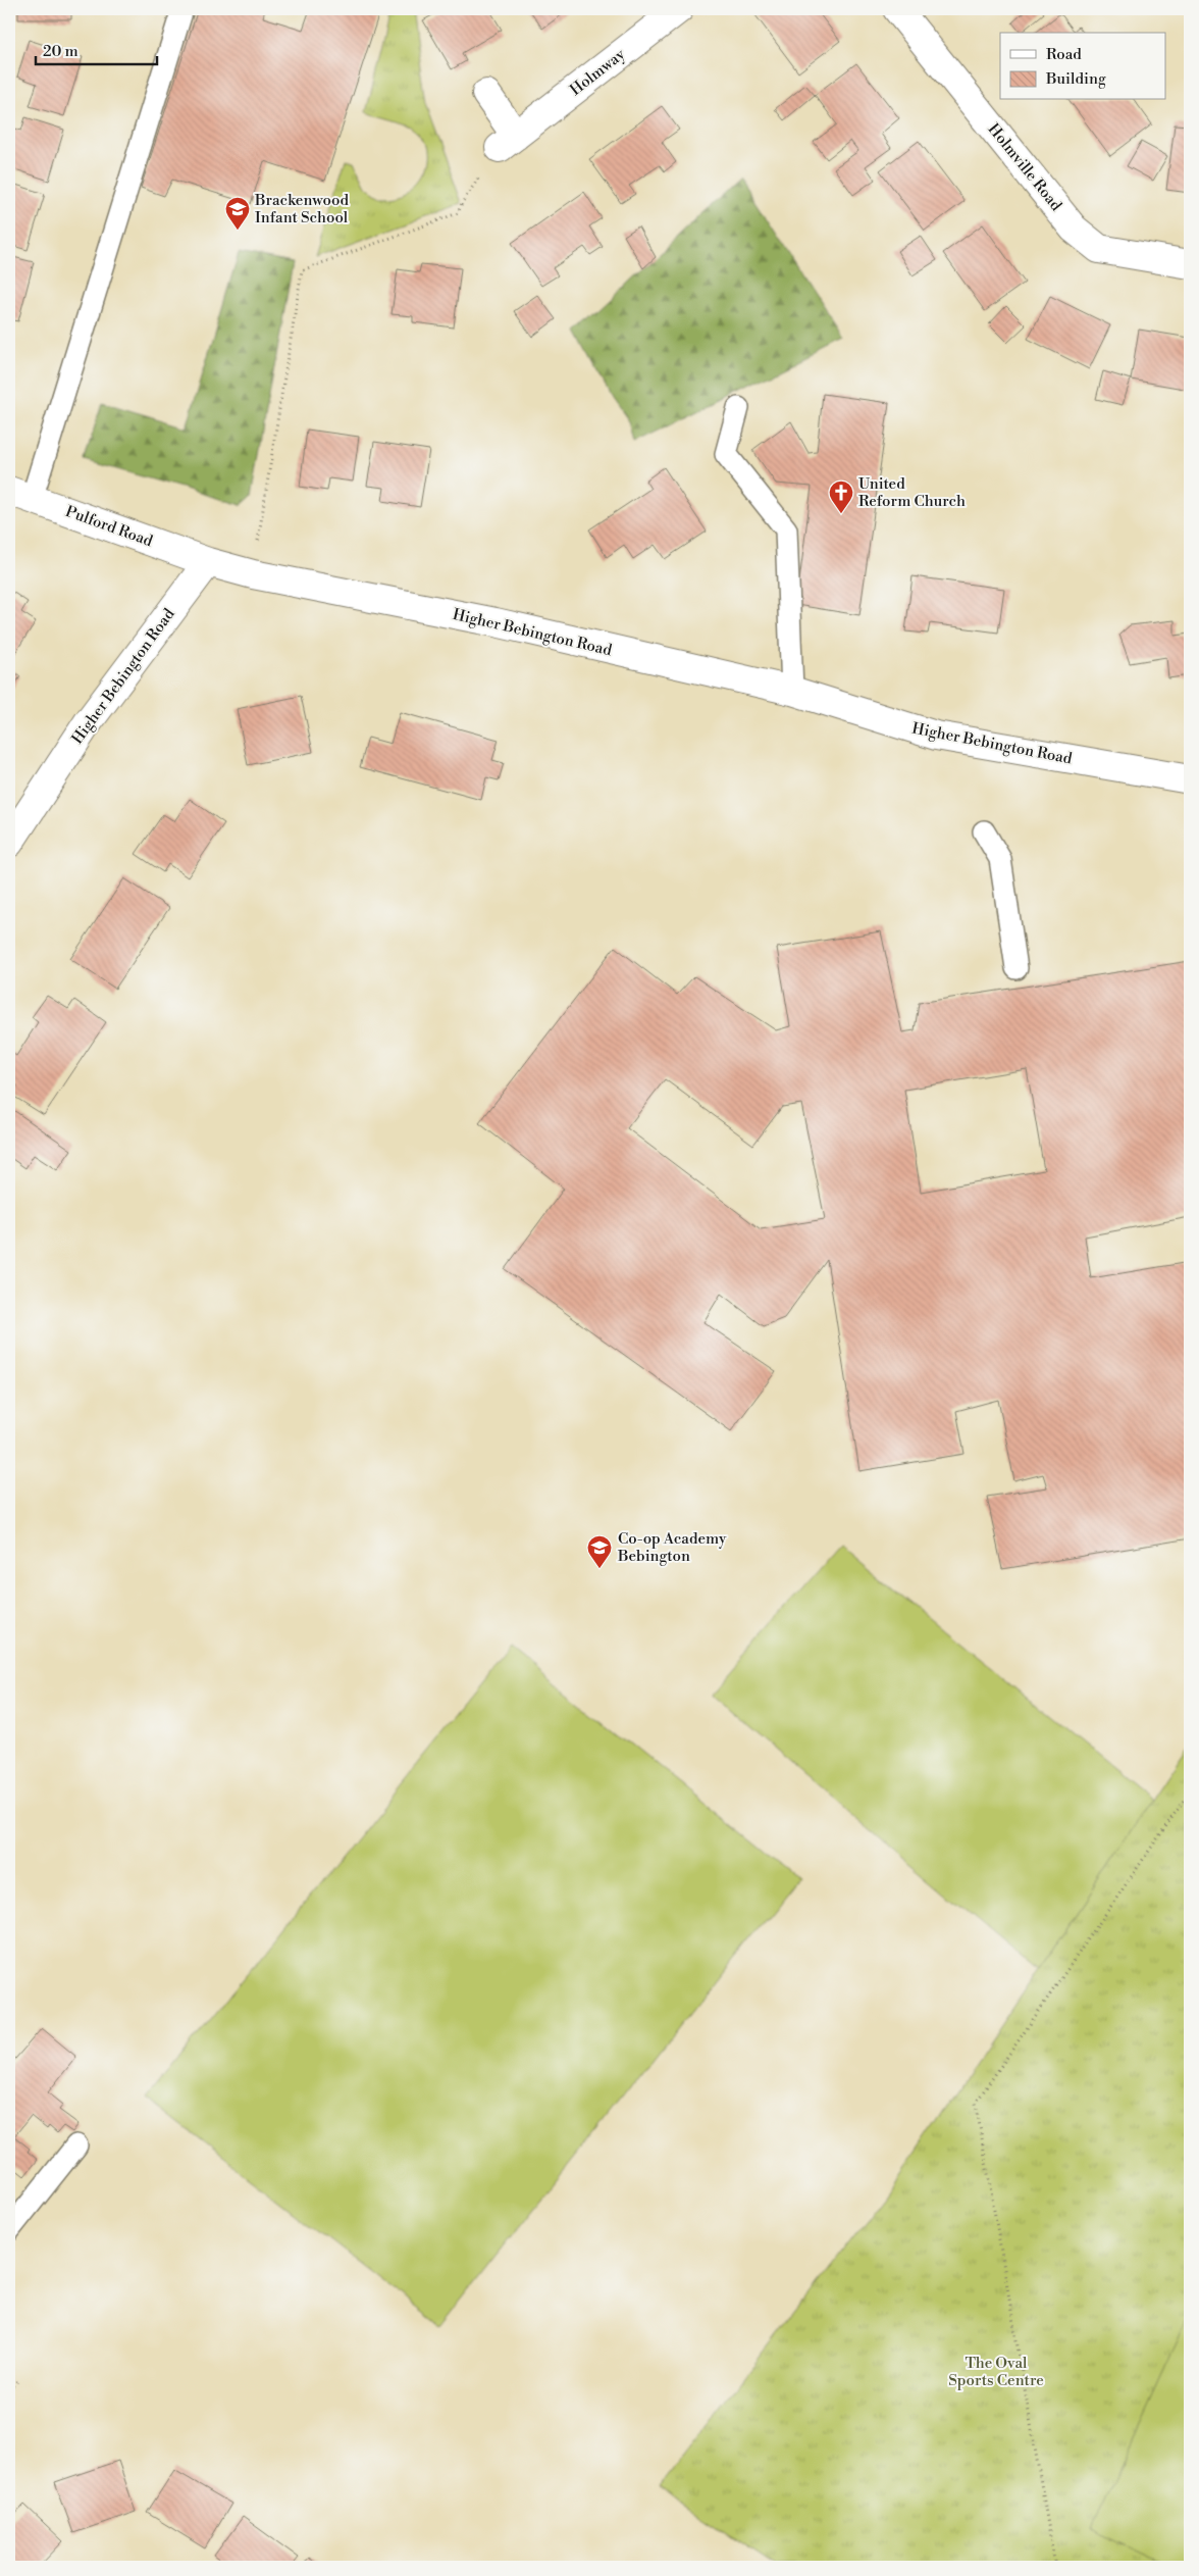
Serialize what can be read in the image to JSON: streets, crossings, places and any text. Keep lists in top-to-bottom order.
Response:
{
  "streets": {
    "street": [
      "Holmway",
      "Holmville Road",
      "Pulford Road",
      "Higher Bebington Road"
    ]
  },
  "crossings": [
    ["Pulford Road", "Higher Bebington Road"]
  ],
  "parks": ["The Oval Sports Centre"],
  "places": {
    "school or university": ["Brackenwood Infant School", "Co-op Academy Bebington"],
    "church": ["United Reform Church"]
  },
  "legend": ["Road", "Building"],
  "scale_bar": "20 m"
}
